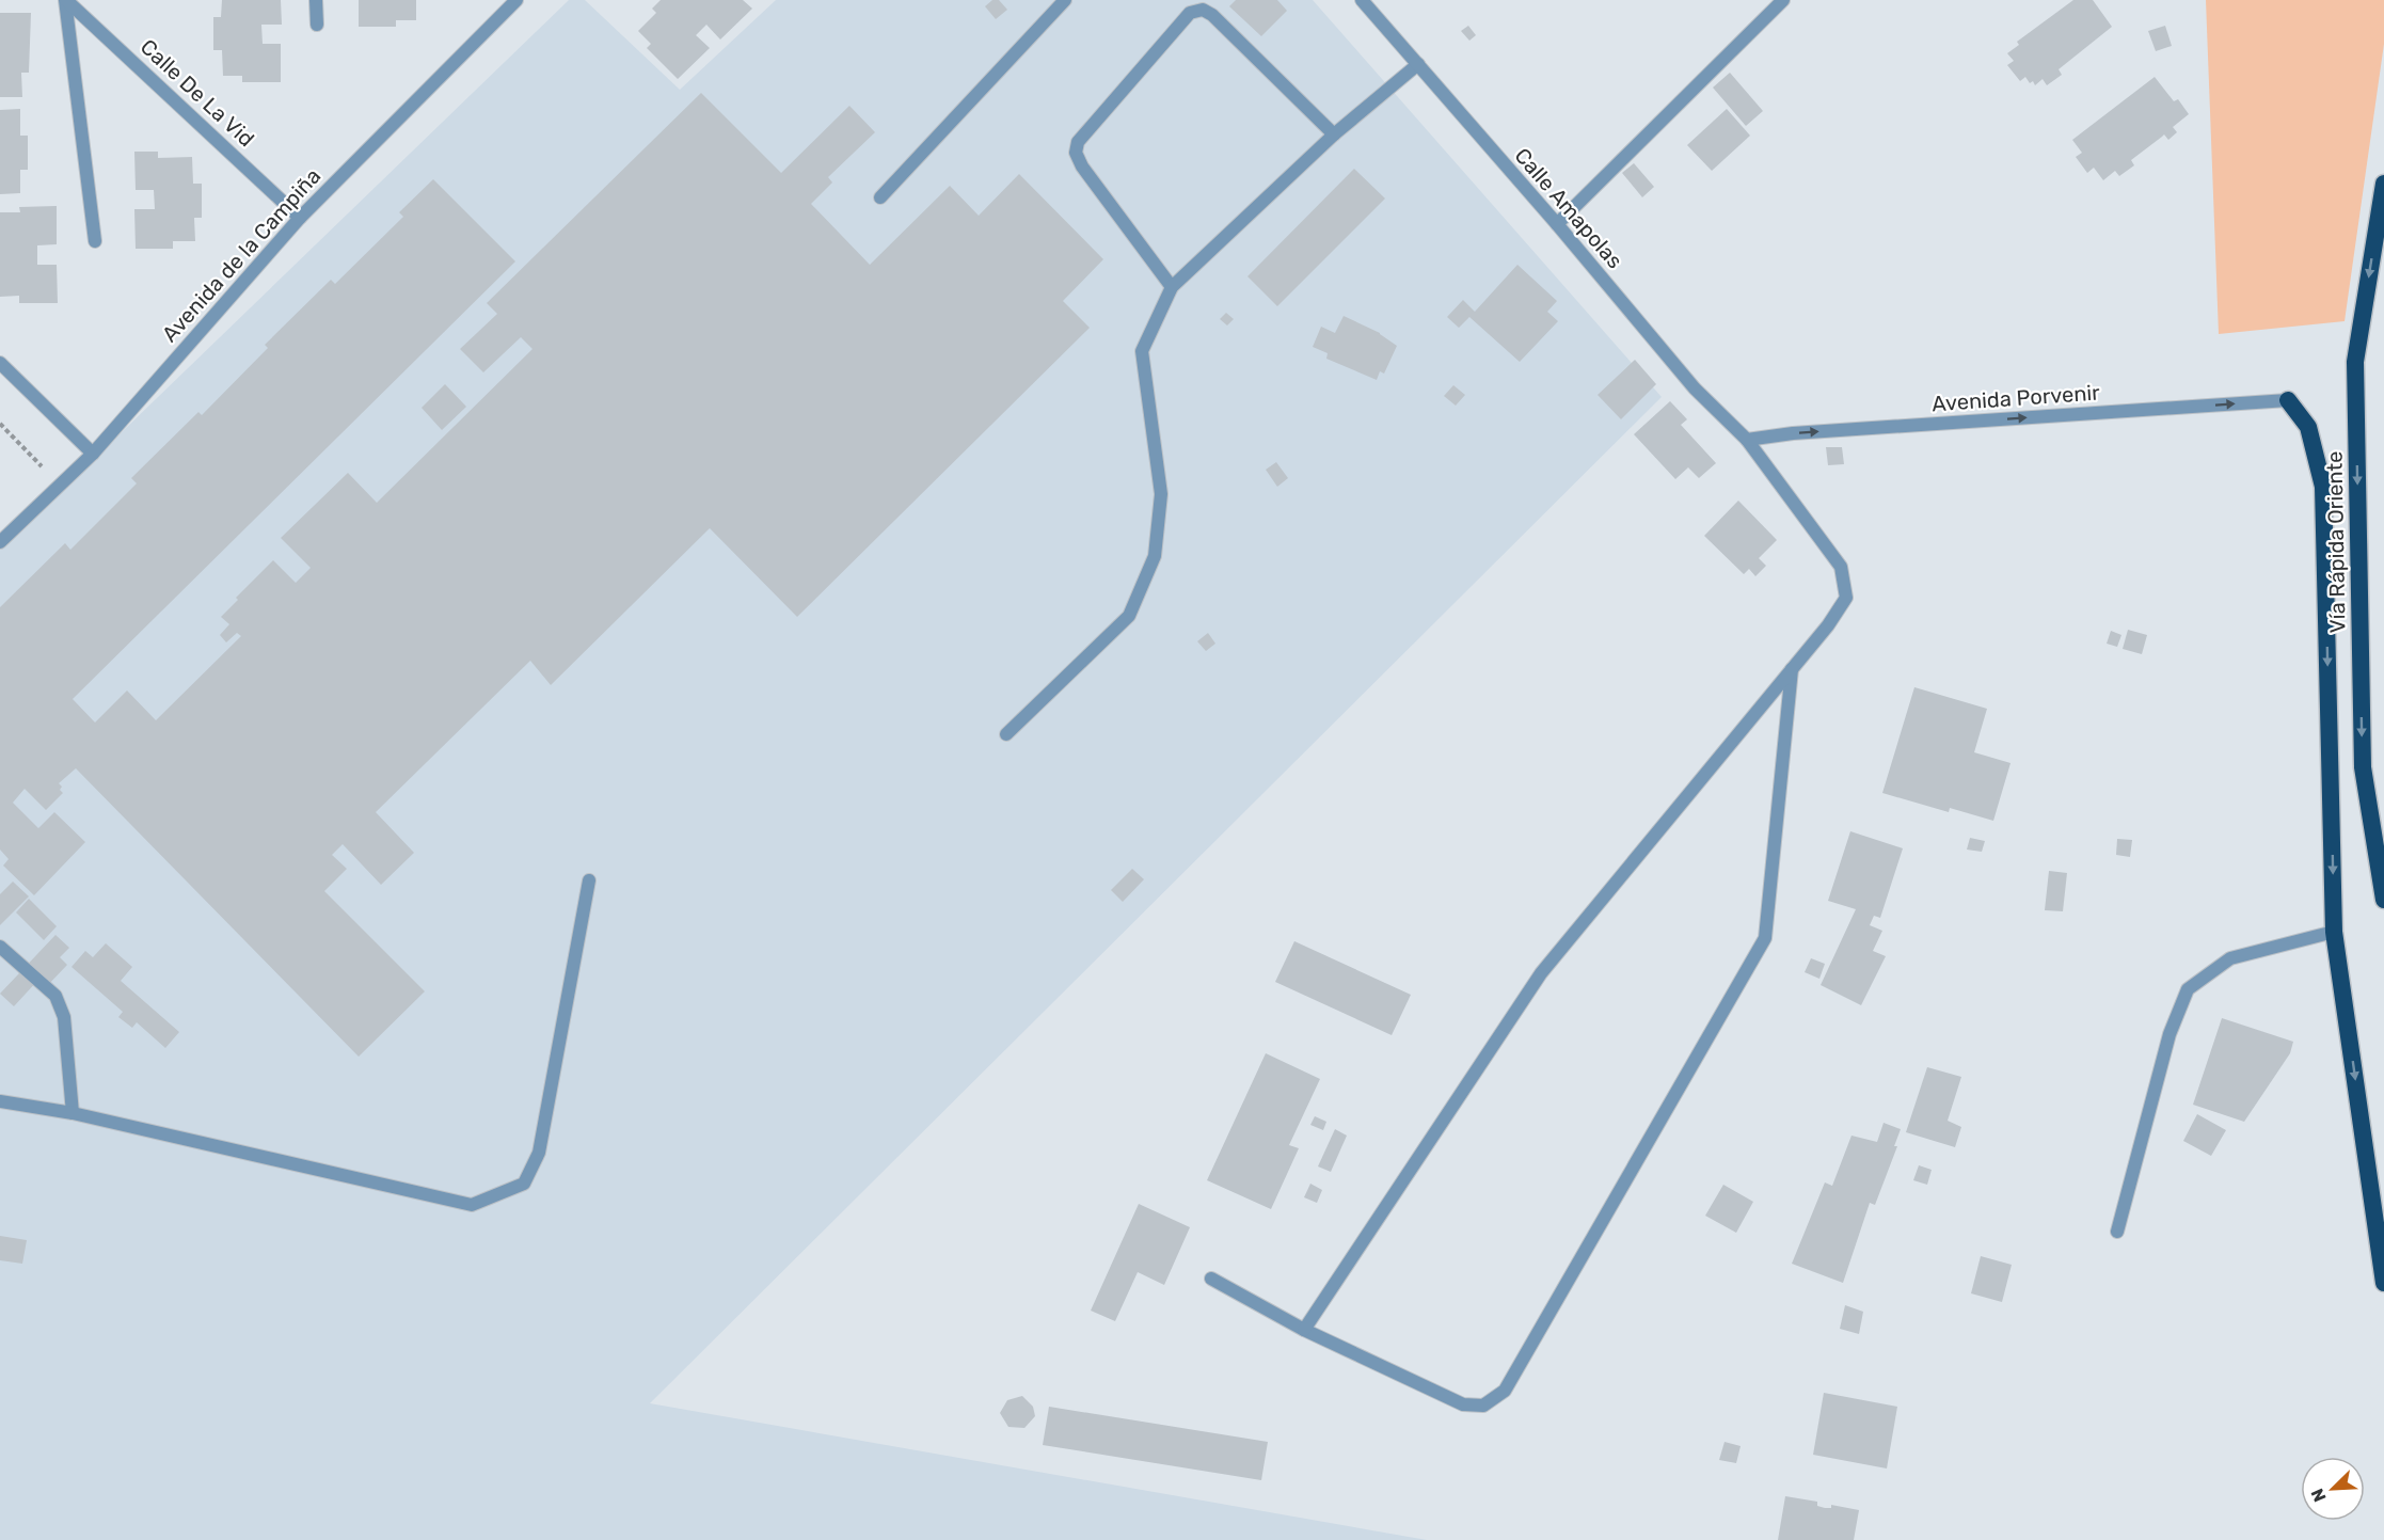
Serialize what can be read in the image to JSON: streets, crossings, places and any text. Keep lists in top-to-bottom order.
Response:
{
  "streets": {
    "highway": ["Vía Rápida Oriente"],
    "street": [
      "Calle De La Vid",
      "Calle Amapolas",
      "Avenida de la Campiña",
      "Avenida Porvenir"
    ]
  },
  "crossings": [
    ["Calle De La Vid", "Avenida de la Campiña"],
    ["Calle Amapolas", "Avenida Porvenir"]
  ],
  "one_way": ["Avenida Porvenir"],
  "north": "bottom left"
}
